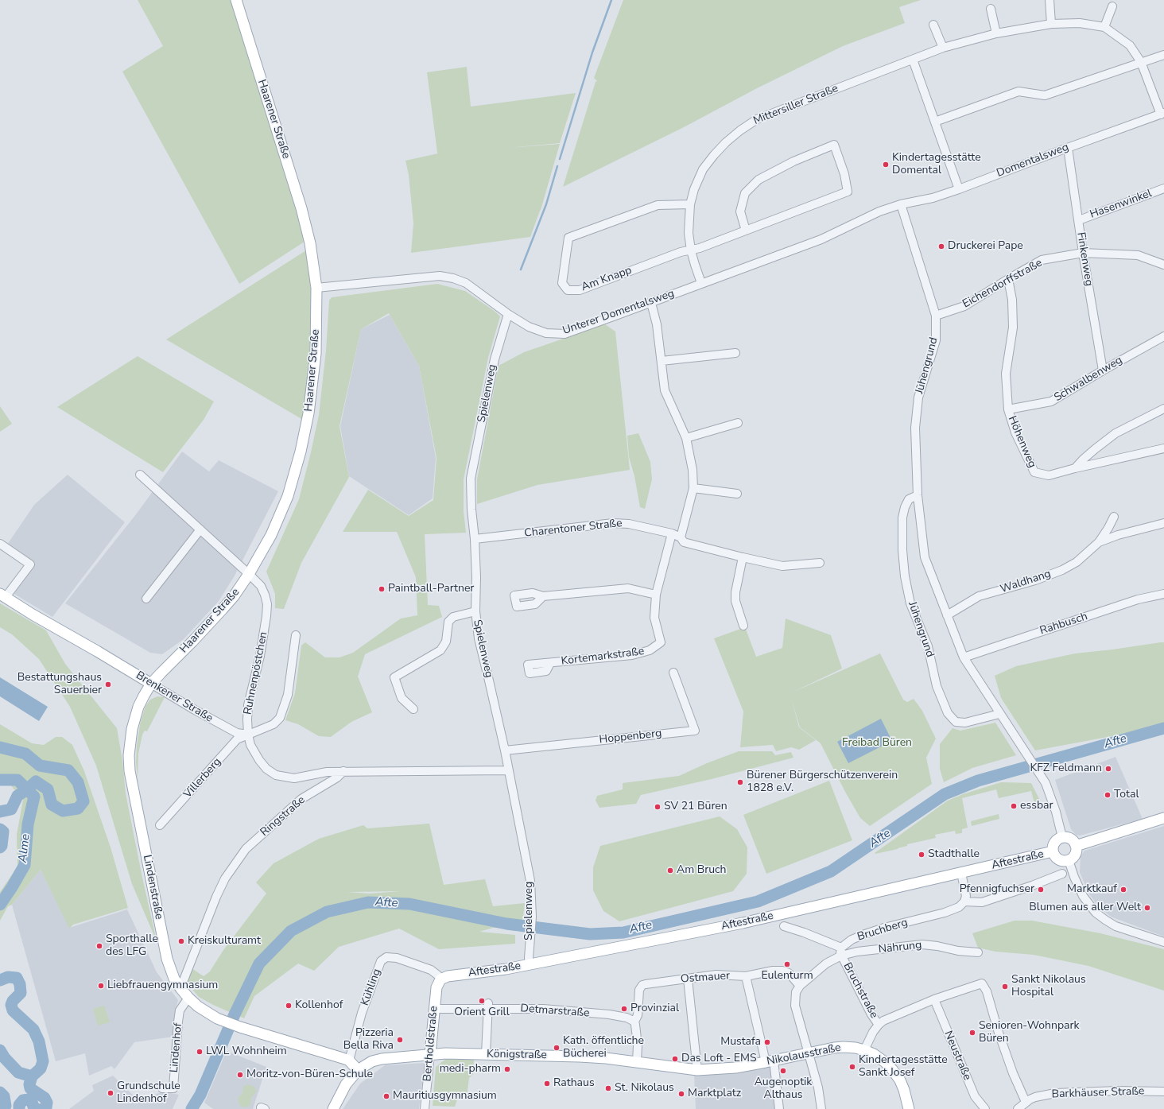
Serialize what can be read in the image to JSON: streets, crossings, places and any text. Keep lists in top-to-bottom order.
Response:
{
  "streets": {
    "main road": [
      "Haarener Straße",
      "Brenkener Straße",
      "Aftestraße",
      "Lindenstraße",
      "Bertholdstraße",
      "Königstraße",
      "Nikolausstraße"
    ],
    "street": [
      "Mittersiller Straße",
      "Domentalsweg",
      "Hasenwinkel",
      "Finkenweg",
      "Am Knapp",
      "Eichendorffstraße",
      "Unterer Domentalsweg",
      "Jühengrund",
      "Schwalbenweg",
      "Spielenweg",
      "Höhenweg",
      "Charentoner Straße",
      "Waldhang",
      "Rahbusch",
      "Kortemarkstraße",
      "Ruhnenpöstchen",
      "Hoppenberg",
      "Villerberg",
      "Ringstraße",
      "Bruchberg",
      "Nährung",
      "Ostmauer",
      "Kühling",
      "Bruchstraße",
      "Detmarstraße",
      "Lindenhof",
      "Neustraße",
      "Barkhäuser Straße"
    ]
  },
  "crossings": [
    ["Mittersiller Straße", "Domentalsweg"],
    ["Mittersiller Straße", "Am Knapp"],
    ["Mittersiller Straße", "Unterer Domentalsweg"],
    ["Haarener Straße", "Unterer Domentalsweg"],
    ["Haarener Straße", "Ruhnenpöstchen"],
    ["Haarener Straße", "Brenkener Straße"],
    ["Haarener Straße", "Lindenstraße"],
    ["Domentalsweg", "Finkenweg"],
    ["Domentalsweg", "Unterer Domentalsweg"],
    ["Domentalsweg", "Jühengrund"],
    ["Hasenwinkel", "Finkenweg"],
    ["Finkenweg", "Eichendorffstraße"],
    ["Finkenweg", "Schwalbenweg"],
    ["Eichendorffstraße", "Jühengrund"],
    ["Eichendorffstraße", "Höhenweg"],
    ["Unterer Domentalsweg", "Jühengrund"],
    ["Unterer Domentalsweg", "Spielenweg"],
    ["Jühengrund", "Waldhang"],
    ["Jühengrund", "Rahbusch"],
    ["Jühengrund", "Aftestraße"],
    ["Schwalbenweg", "Höhenweg"],
    ["Spielenweg", "Charentoner Straße"],
    ["Spielenweg", "Hoppenberg"],
    ["Spielenweg", "Aftestraße"],
    ["Charentoner Straße", "Kortemarkstraße"],
    ["Ruhnenpöstchen", "Brenkener Straße"],
    ["Ruhnenpöstchen", "Villerberg"],
    ["Brenkener Straße", "Villerberg"],
    ["Brenkener Straße", "Lindenstraße"],
    ["Ringstraße", "Lindenstraße"],
    ["Aftestraße", "Kühling"],
    ["Aftestraße", "Bertholdstraße"],
    ["Lindenstraße", "Kühling"],
    ["Lindenstraße", "Lindenhof"],
    ["Lindenstraße", "Königstraße"],
    ["Bruchberg", "Nährung"],
    ["Bruchberg", "Ostmauer"],
    ["Bruchberg", "Bruchstraße"],
    ["Nährung", "Bruchstraße"],
    ["Ostmauer", "Detmarstraße"],
    ["Kühling", "Bertholdstraße"],
    ["Detmarstraße", "Bertholdstraße"],
    ["Bertholdstraße", "Königstraße"],
    ["Königstraße", "Nikolausstraße"]
  ],
  "water": ["Afte", "Alme"],
  "parks": ["Freibad Büren"],
  "places": [
    "Kindertagesstätte Domental",
    "Druckerei Pape",
    "Paintball-Partner",
    "Bestattungshaus Sauerbier",
    "KFZ Feldmann",
    "Bürener Bürgerschützenverein 1828 e.V.",
    "Total",
    "essbar",
    "SV 21 Büren",
    "Stadthalle",
    "Am Bruch",
    "Pfennigfuchser",
    "Marktkauf",
    "Blumen aus aller Welt",
    "Kreiskulturamt",
    "Sporthalle des LFG",
    "Eulenturm",
    "Liebfrauengymnasium",
    "Sankt Nikolaus Hospital",
    "Orient Grill",
    "Kollenhof",
    "Provinzial",
    "Senioren-Wohnpark Büren",
    "Pizzeria Bella Riva",
    "Mustafa",
    "Kath. öffentliche Bücherei",
    "LWL Wohnheim",
    "Das Loft - EMS",
    "Kindertagesstätte Sankt Josef",
    "medi-pharm",
    "Augenoptik Althaus",
    "Moritz-von-Büren-Schule",
    "Rathaus",
    "St. Nikolaus",
    "Grundschule Lindenhof",
    "Marktplatz",
    "Mauritiusgymnasium"
  ]
}
